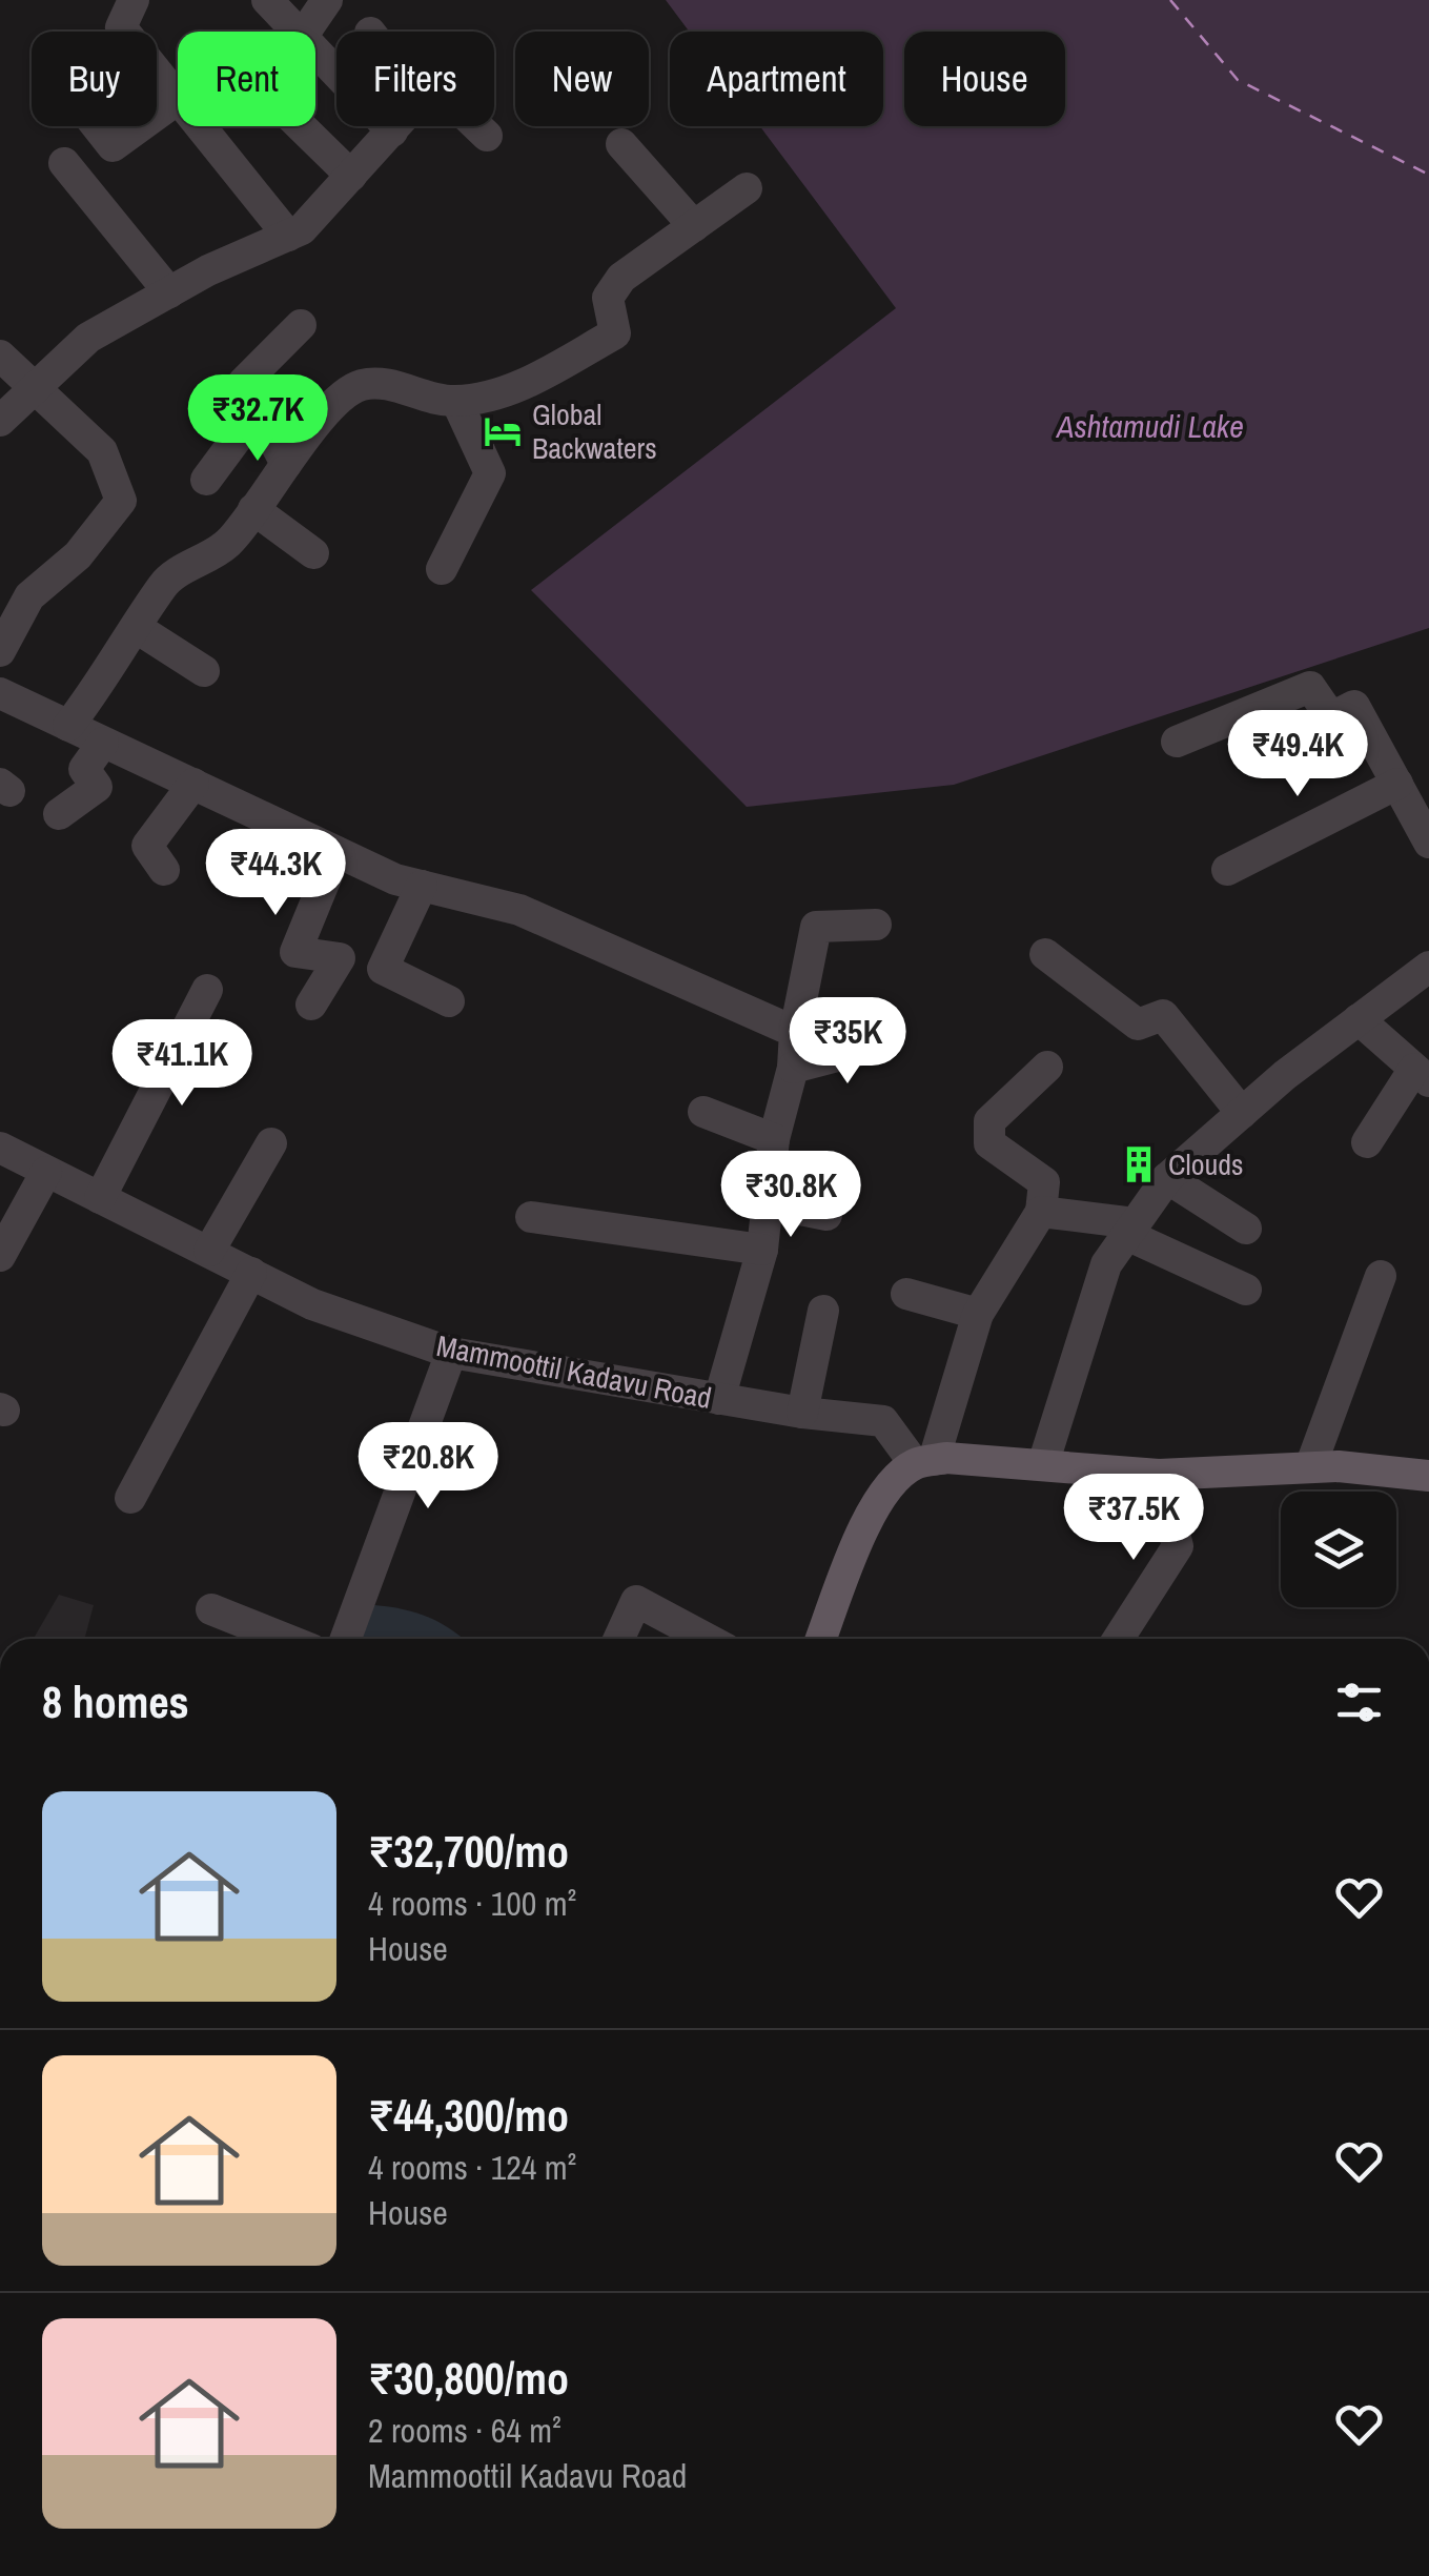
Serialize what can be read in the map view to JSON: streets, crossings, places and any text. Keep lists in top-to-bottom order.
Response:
{
  "streets": {
    "street": ["Mammoottil Kadavu Road"]
  },
  "water": ["Ashtamudi Lake"],
  "places": {
    "hotel": ["Global Backwaters"],
    "building": ["Clouds"]
  },
  "page": {
    "chip": [
      "Buy",
      "Rent",
      "Filters",
      "New",
      "Apartment",
      "House"
    ],
    "price": [
      "₹32.7K",
      "₹49.4K",
      "₹44.3K",
      "₹35K",
      "₹41.1K",
      "₹30.8K",
      "₹20.8K",
      "₹37.5K"
    ],
    "heading": "8 homes",
    "list": [
      {
        "name": "₹32,700/mo",
        "note": "4 rooms · 100 m² · House"
      },
      {
        "name": "₹44,300/mo",
        "note": "4 rooms · 124 m² · House"
      },
      {
        "name": "₹30,800/mo",
        "note": "2 rooms · 64 m² · Mammoottil Kadavu Road"
      }
    ]
  }
}
